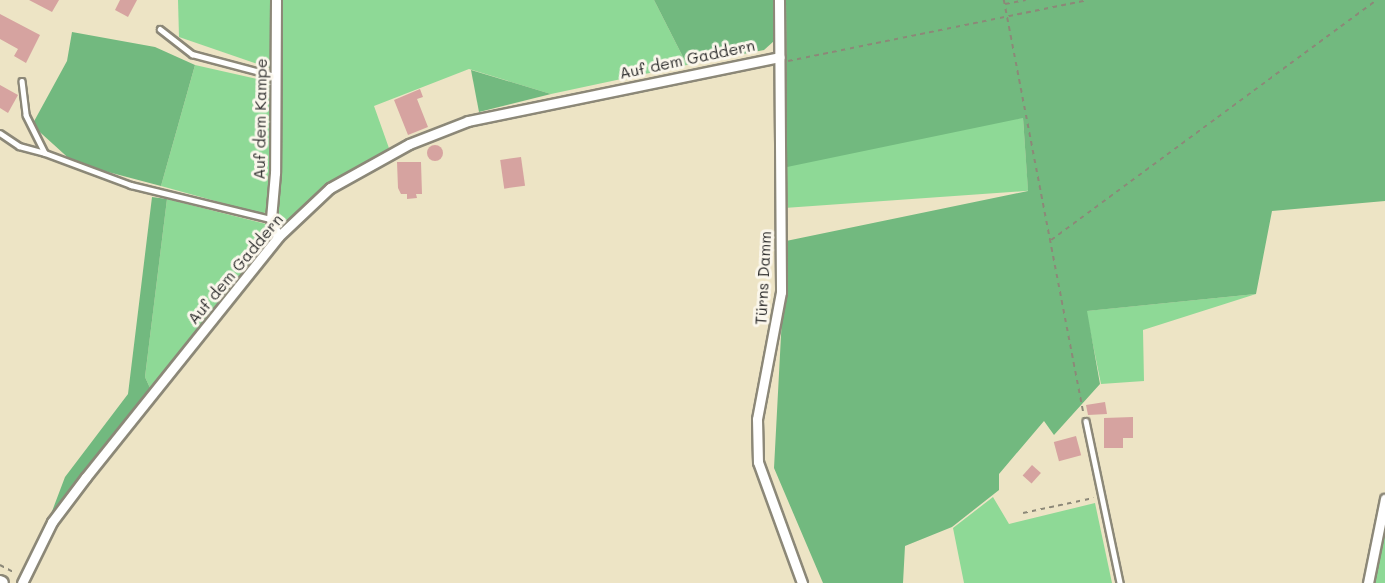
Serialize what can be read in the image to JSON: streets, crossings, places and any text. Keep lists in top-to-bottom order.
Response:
{
  "streets": {
    "street": ["Auf dem Gaddern", "Auf dem Kampe", "Türns Damm"]
  },
  "crossings": [
    ["Auf dem Gaddern", "Auf dem Kampe"],
    ["Auf dem Gaddern", "Türns Damm"]
  ]
}
